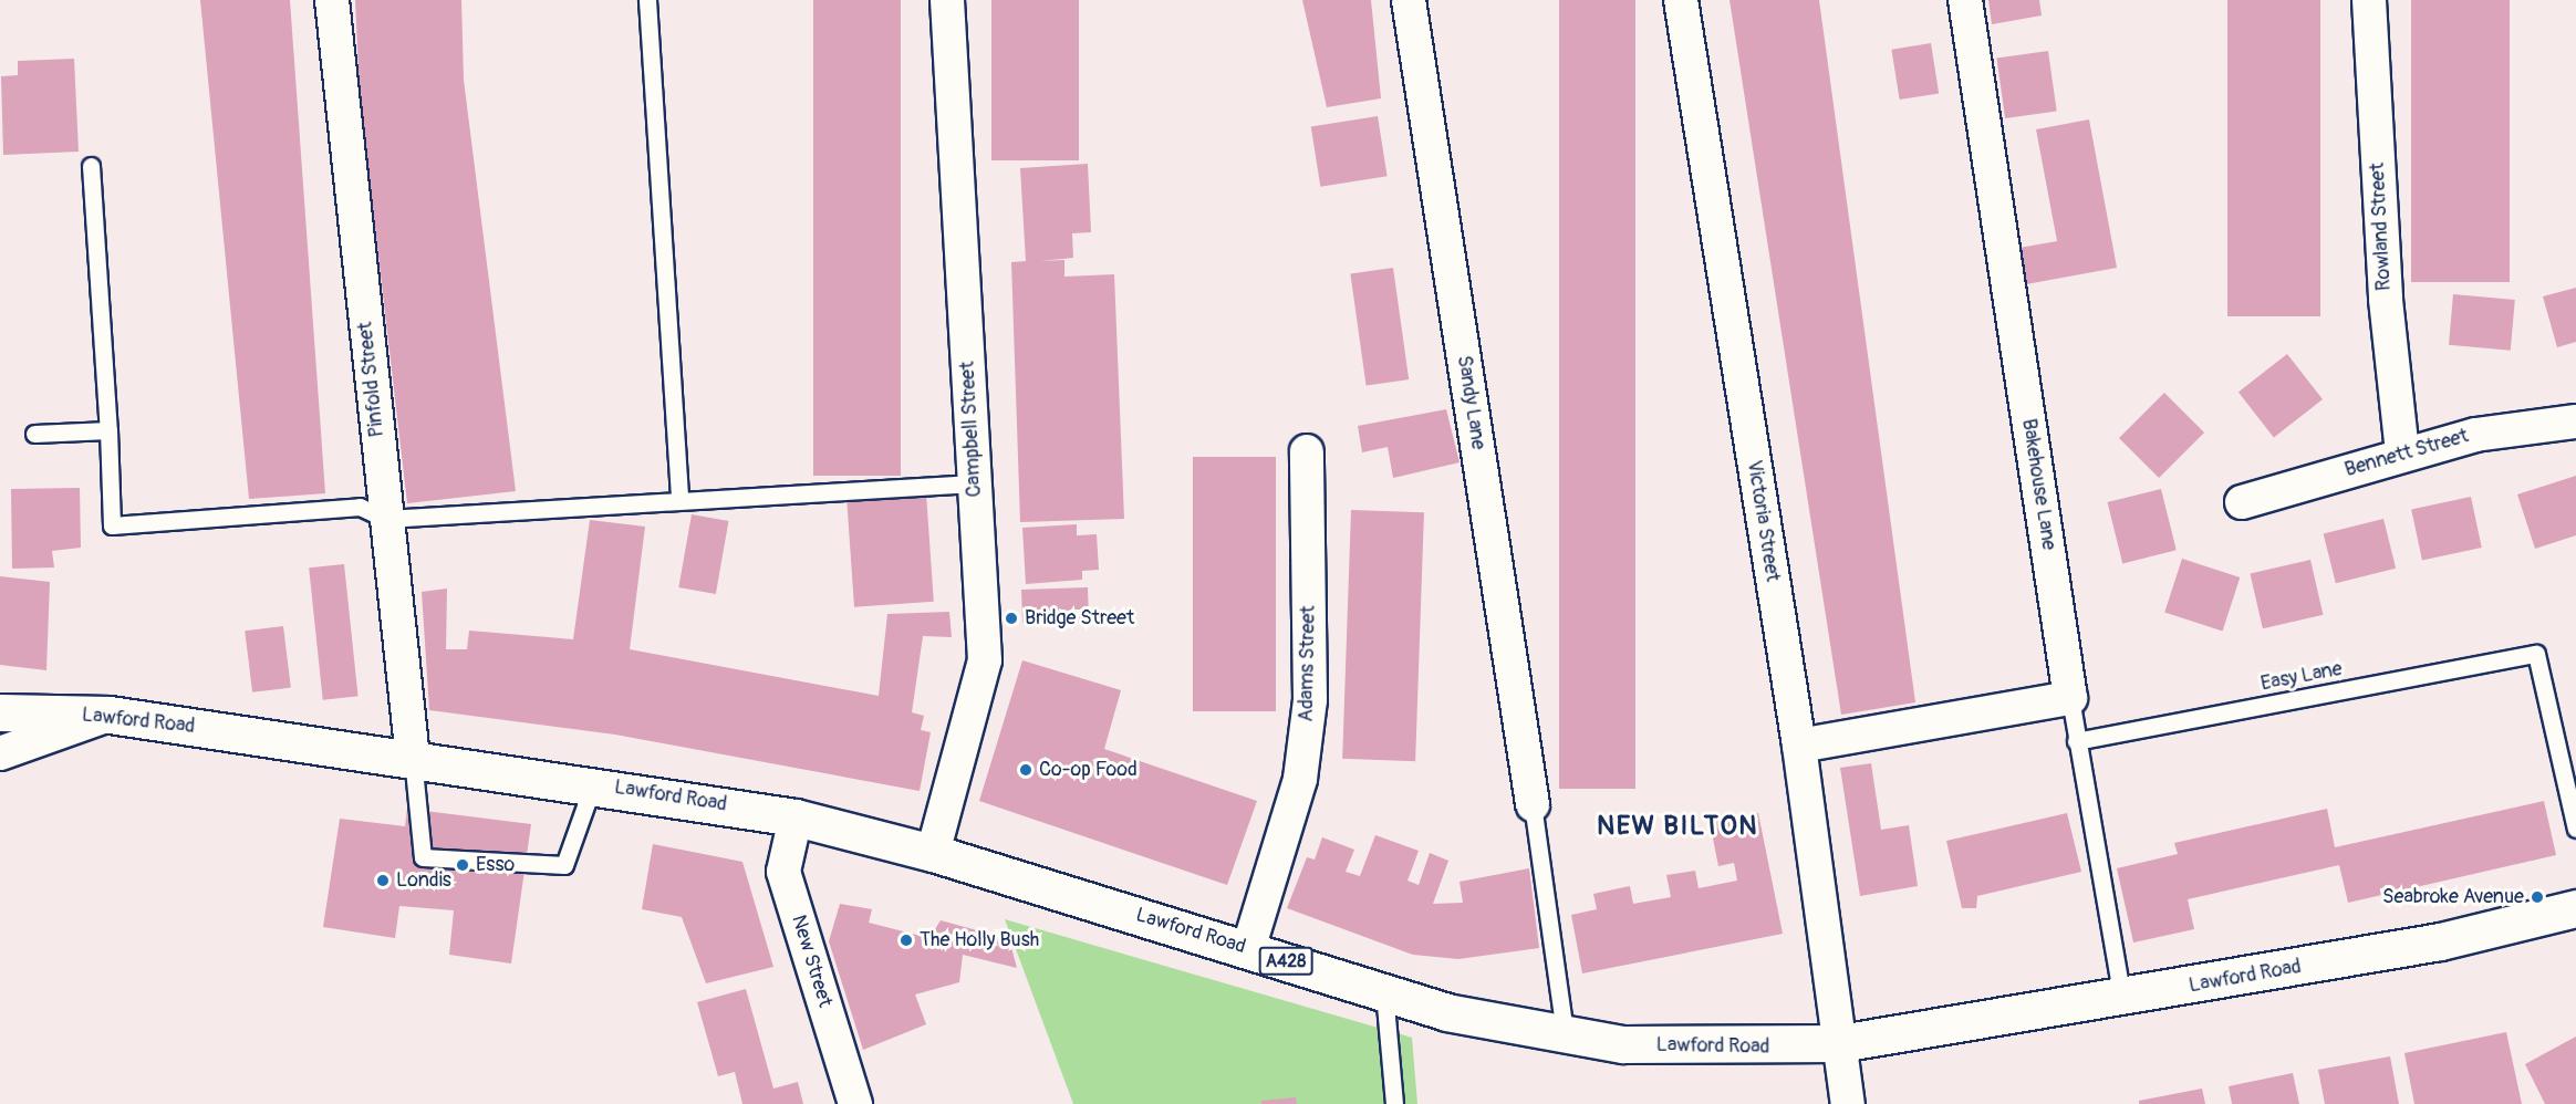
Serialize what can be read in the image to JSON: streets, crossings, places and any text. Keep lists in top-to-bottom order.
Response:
{
  "streets": {
    "main road": ["Lawford Road", "A428"],
    "street": [
      "Rowland Street",
      "Pinfold Street",
      "Sandy Lane",
      "Campbell Street",
      "Bennett Street",
      "Bakehouse Lane",
      "Victoria Street",
      "Adams Street",
      "New Street"
    ],
    "lane": ["Easy Lane"]
  },
  "crossings": [
    ["Rowland Street", "Bennett Street"],
    ["Pinfold Street", "Lawford Road"],
    ["Campbell Street", "Lawford Road"],
    ["Victoria Street", "Lawford Road"],
    ["Adams Street", "Lawford Road"],
    ["Lawford Road", "New Street"]
  ],
  "districts": ["NEW BILTON"],
  "places": [
    "Bridge Street",
    "Co-op Food",
    "Esso",
    "Londis",
    "Seabroke Avenue",
    "The Holly Bush"
  ]
}
